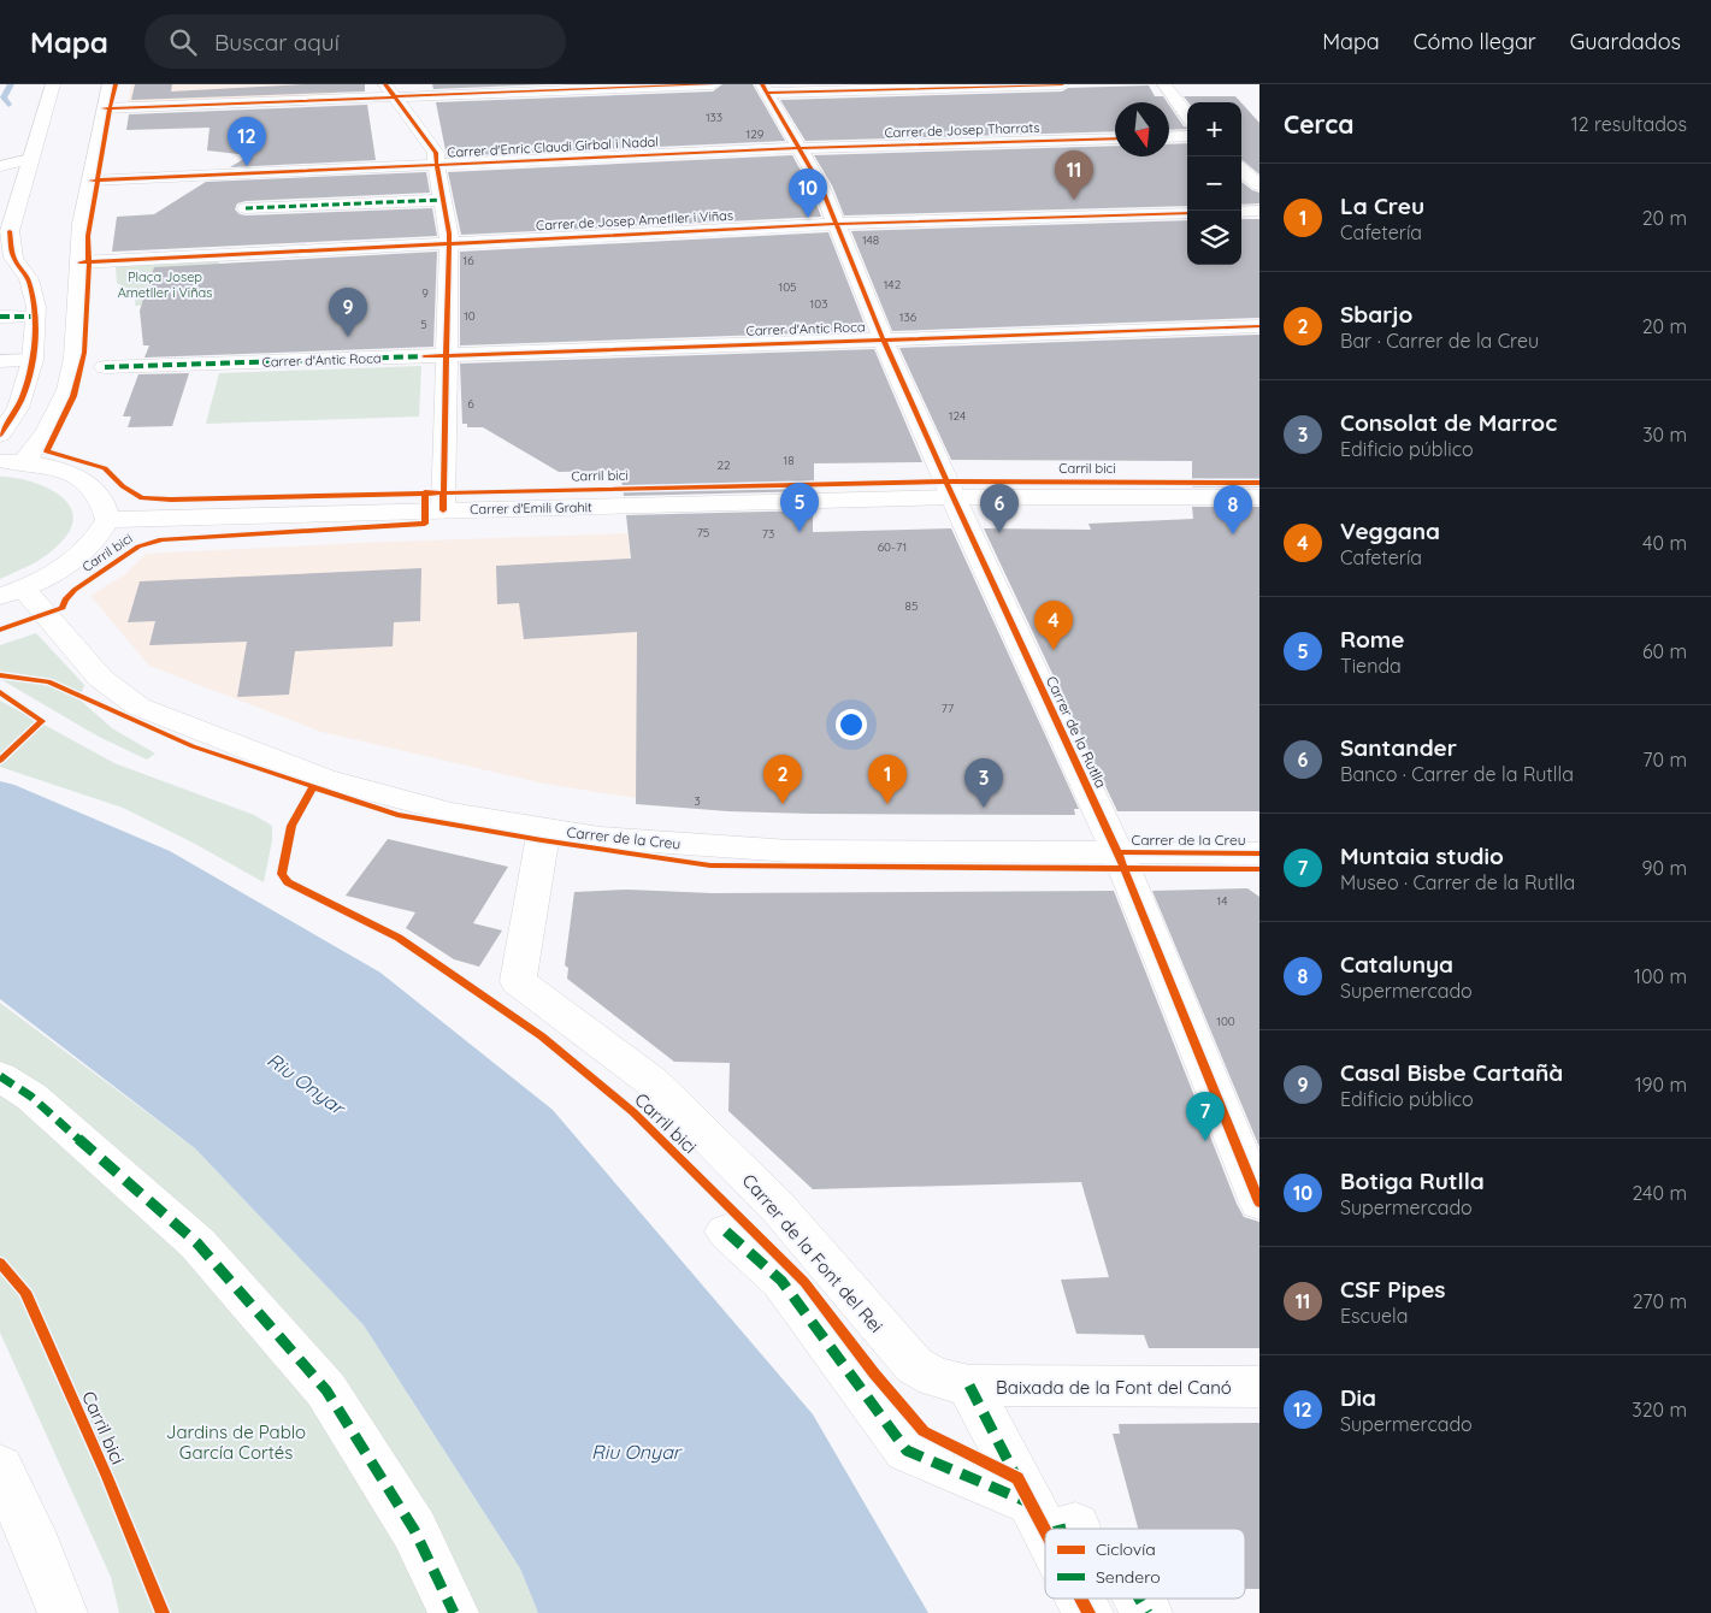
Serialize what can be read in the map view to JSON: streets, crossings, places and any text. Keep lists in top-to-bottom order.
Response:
{
  "streets": {
    "street": [
      "Carrer de Josep Tharrats",
      "Carrer d'Enric Claudi Girbal i Nadal",
      "Carrer de Josep Ametller i Viñas",
      "Carrer d'Antic Roca",
      "Carrer d'Emili Grahit",
      "Carrer de la Rutlla",
      "Carrer de la Creu",
      "Carrer de la Font del Rei",
      "Baixada de la Font del Canó"
    ],
    "cycle path": ["Carril bici"]
  },
  "crossings": [
    ["Carrer de Josep Tharrats", "Carrer d'Enric Claudi Girbal i Nadal"],
    ["Carrer de Josep Tharrats", "Carrer de la Rutlla"],
    ["Carrer d'Enric Claudi Girbal i Nadal", "Carrer de la Rutlla"],
    ["Carrer de Josep Ametller i Viñas", "Carrer de la Rutlla"],
    ["Carrer d'Antic Roca", "Carrer de la Rutlla"],
    ["Carrer d'Emili Grahit", "Carrer de la Rutlla"],
    ["Carrer de la Rutlla", "Carrer de la Creu"],
    ["Carrer de la Creu", "Carrer de la Font del Rei"],
    ["Carrer de la Font del Rei", "Baixada de la Font del Canó"]
  ],
  "water": ["Riu Onyar"],
  "parks": ["Plaça Josep Ametller i Viñas", "Jardins de Pablo García Cortés"],
  "house_numbers": [
    "133",
    "129",
    "148",
    "16",
    "142",
    "105",
    "9",
    "103",
    "10",
    "136",
    "5",
    "6",
    "124",
    "18",
    "22",
    "75",
    "73",
    "60-71",
    "85",
    "77",
    "3",
    "14",
    "100"
  ],
  "legend": ["Ciclovía", "Sendero"],
  "north": "bottom",
  "page": {
    "header": "Mapa",
    "search": "Buscar aquí",
    "nav": ["Mapa", "Cómo llegar", "Guardados"],
    "heading": ["Cerca", "12 resultados"],
    "map_buttons": ["+", "−"],
    "pins": [
      "12",
      "11",
      "10",
      "9",
      "5",
      "6",
      "8",
      "4",
      "1",
      "2",
      "3",
      "7"
    ],
    "list": [
      {
        "mark": "1",
        "name": "La Creu",
        "note": "Cafetería",
        "value": "20 m"
      },
      {
        "mark": "2",
        "name": "Sbarjo",
        "note": "Bar · Carrer de la Creu",
        "value": "20 m"
      },
      {
        "mark": "3",
        "name": "Consolat de Marroc",
        "note": "Edificio público",
        "value": "30 m"
      },
      {
        "mark": "4",
        "name": "Veggana",
        "note": "Cafetería",
        "value": "40 m"
      },
      {
        "mark": "5",
        "name": "Rome",
        "note": "Tienda",
        "value": "60 m"
      },
      {
        "mark": "6",
        "name": "Santander",
        "note": "Banco · Carrer de la Rutlla",
        "value": "70 m"
      },
      {
        "mark": "7",
        "name": "Muntaia studio",
        "note": "Museo · Carrer de la Rutlla",
        "value": "90 m"
      },
      {
        "mark": "8",
        "name": "Catalunya",
        "note": "Supermercado",
        "value": "100 m"
      },
      {
        "mark": "9",
        "name": "Casal Bisbe Cartañà",
        "note": "Edificio público",
        "value": "190 m"
      },
      {
        "mark": "10",
        "name": "Botiga Rutlla",
        "note": "Supermercado",
        "value": "240 m"
      },
      {
        "mark": "11",
        "name": "CSF Pipes",
        "note": "Escuela",
        "value": "270 m"
      },
      {
        "mark": "12",
        "name": "Dia",
        "note": "Supermercado",
        "value": "320 m"
      }
    ]
  }
}
